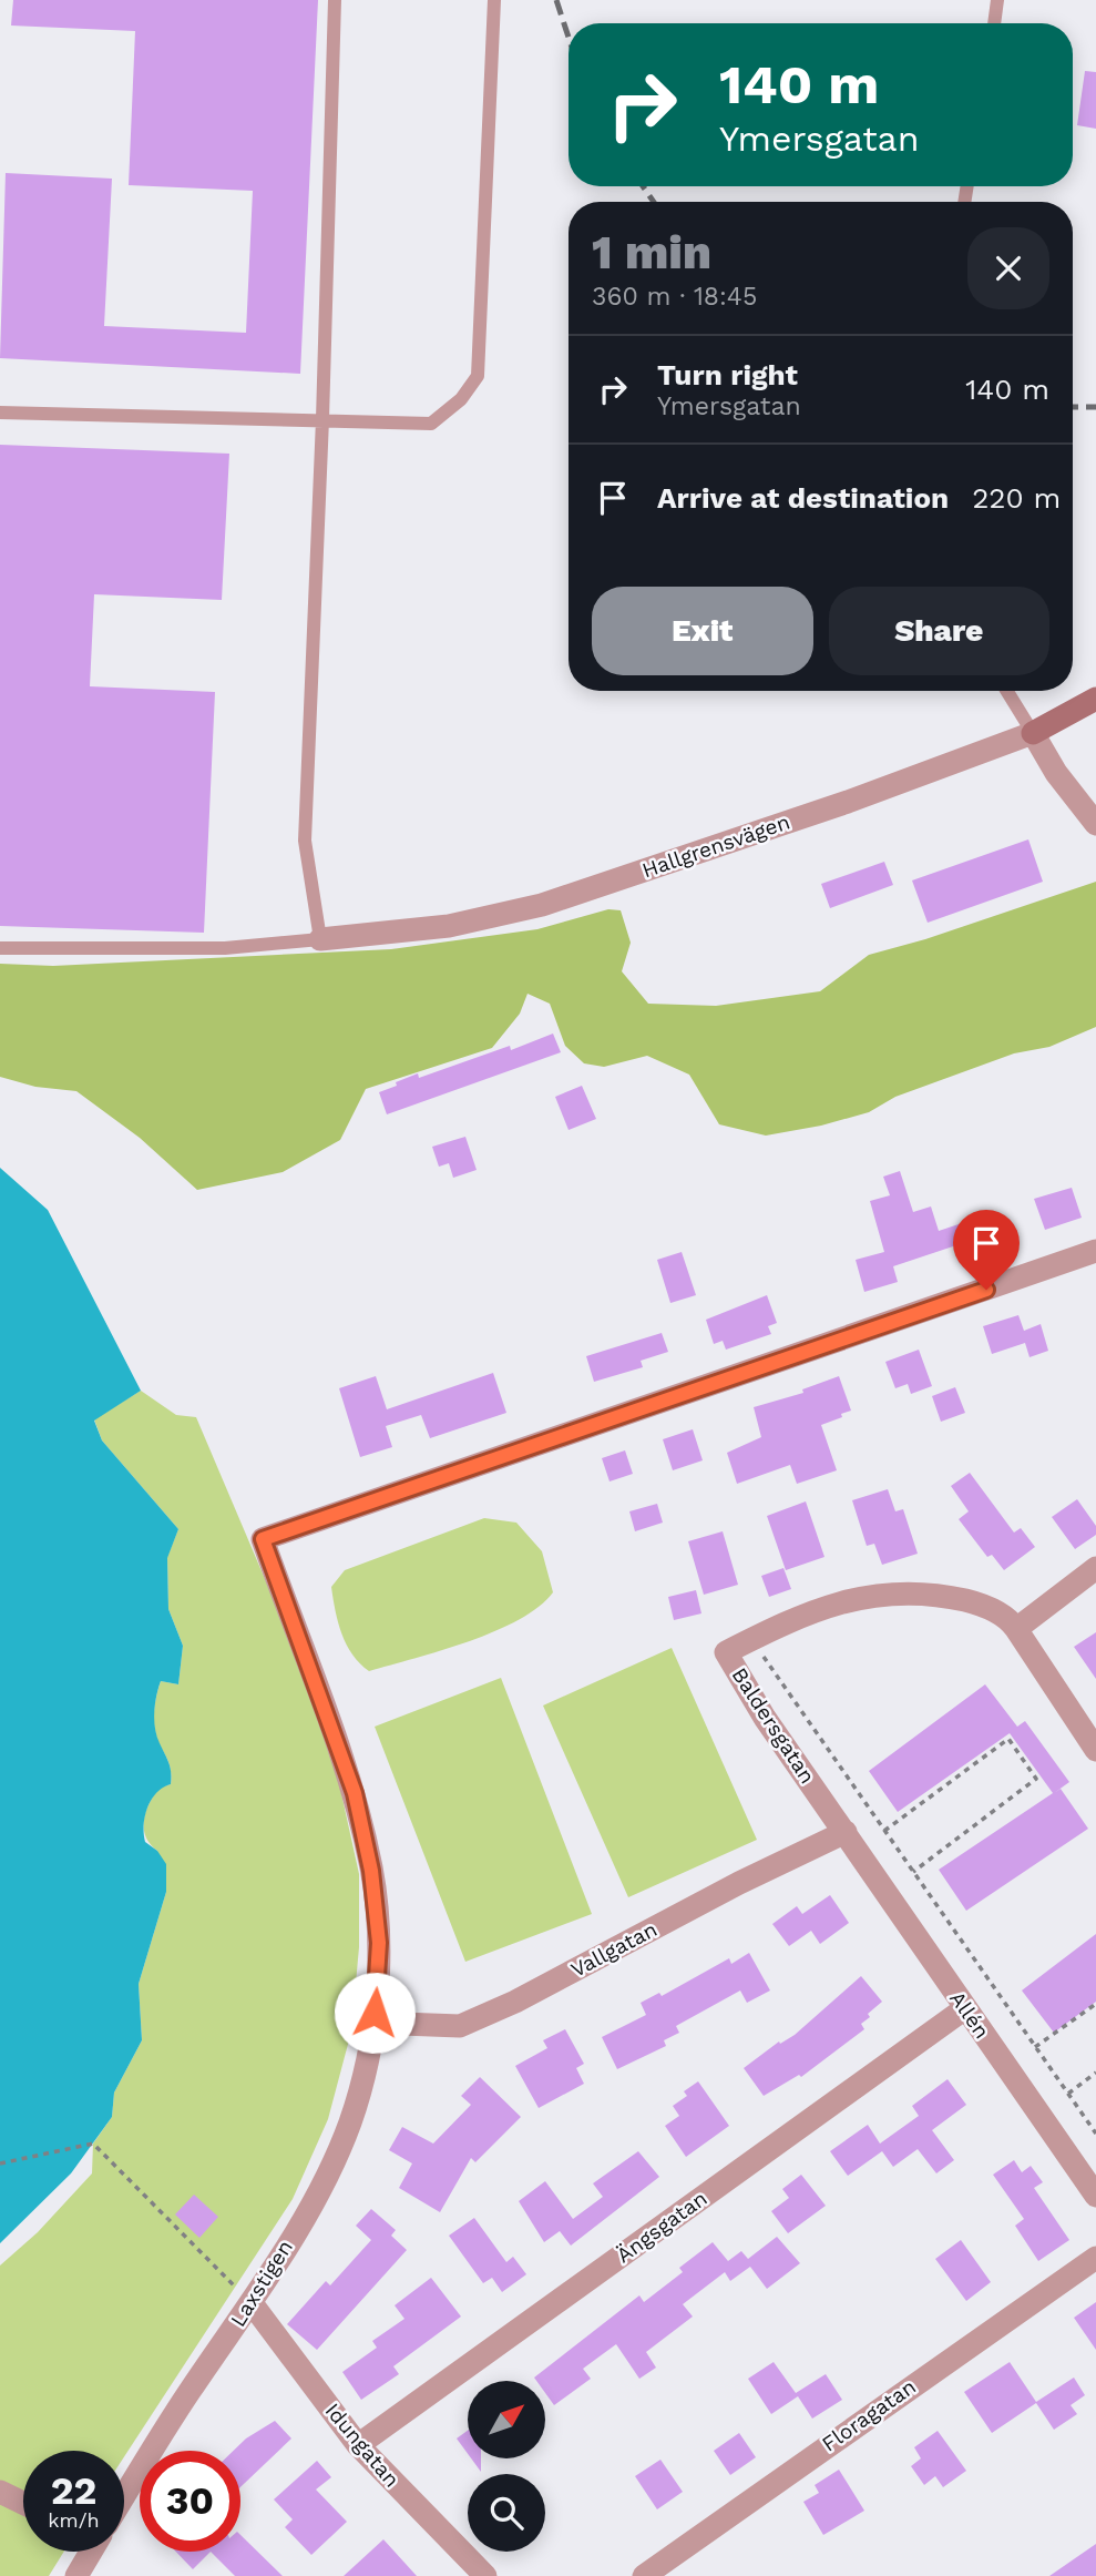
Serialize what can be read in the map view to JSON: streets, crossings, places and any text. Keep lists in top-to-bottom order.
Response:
{
  "streets": {
    "street": [
      "Hallgrensvägen",
      "Baldersgatan",
      "Vallgatan",
      "Allén",
      "Ängsgatan",
      "Laxstigen",
      "Floragatan",
      "Idungatan"
    ]
  },
  "crossings": [
    ["Baldersgatan", "Vallgatan"],
    ["Baldersgatan", "Allén"],
    ["Vallgatan", "Allén"],
    ["Vallgatan", "Laxstigen"],
    ["Allén", "Ängsgatan"],
    ["Ängsgatan", "Idungatan"],
    ["Laxstigen", "Idungatan"]
  ],
  "north": "top right",
  "page": {
    "turn": ["140 m", "Ymersgatan"],
    "heading": ["1 min", "360 m · 18:45"],
    "list": [
      {
        "name": "Turn right",
        "note": "Ymersgatan",
        "value": "140 m"
      },
      {
        "name": "Arrive at destination",
        "value": "220 m"
      }
    ],
    "buttons": ["Exit", "Share"],
    "speed": "22 km/h",
    "limit": "30"
  }
}
